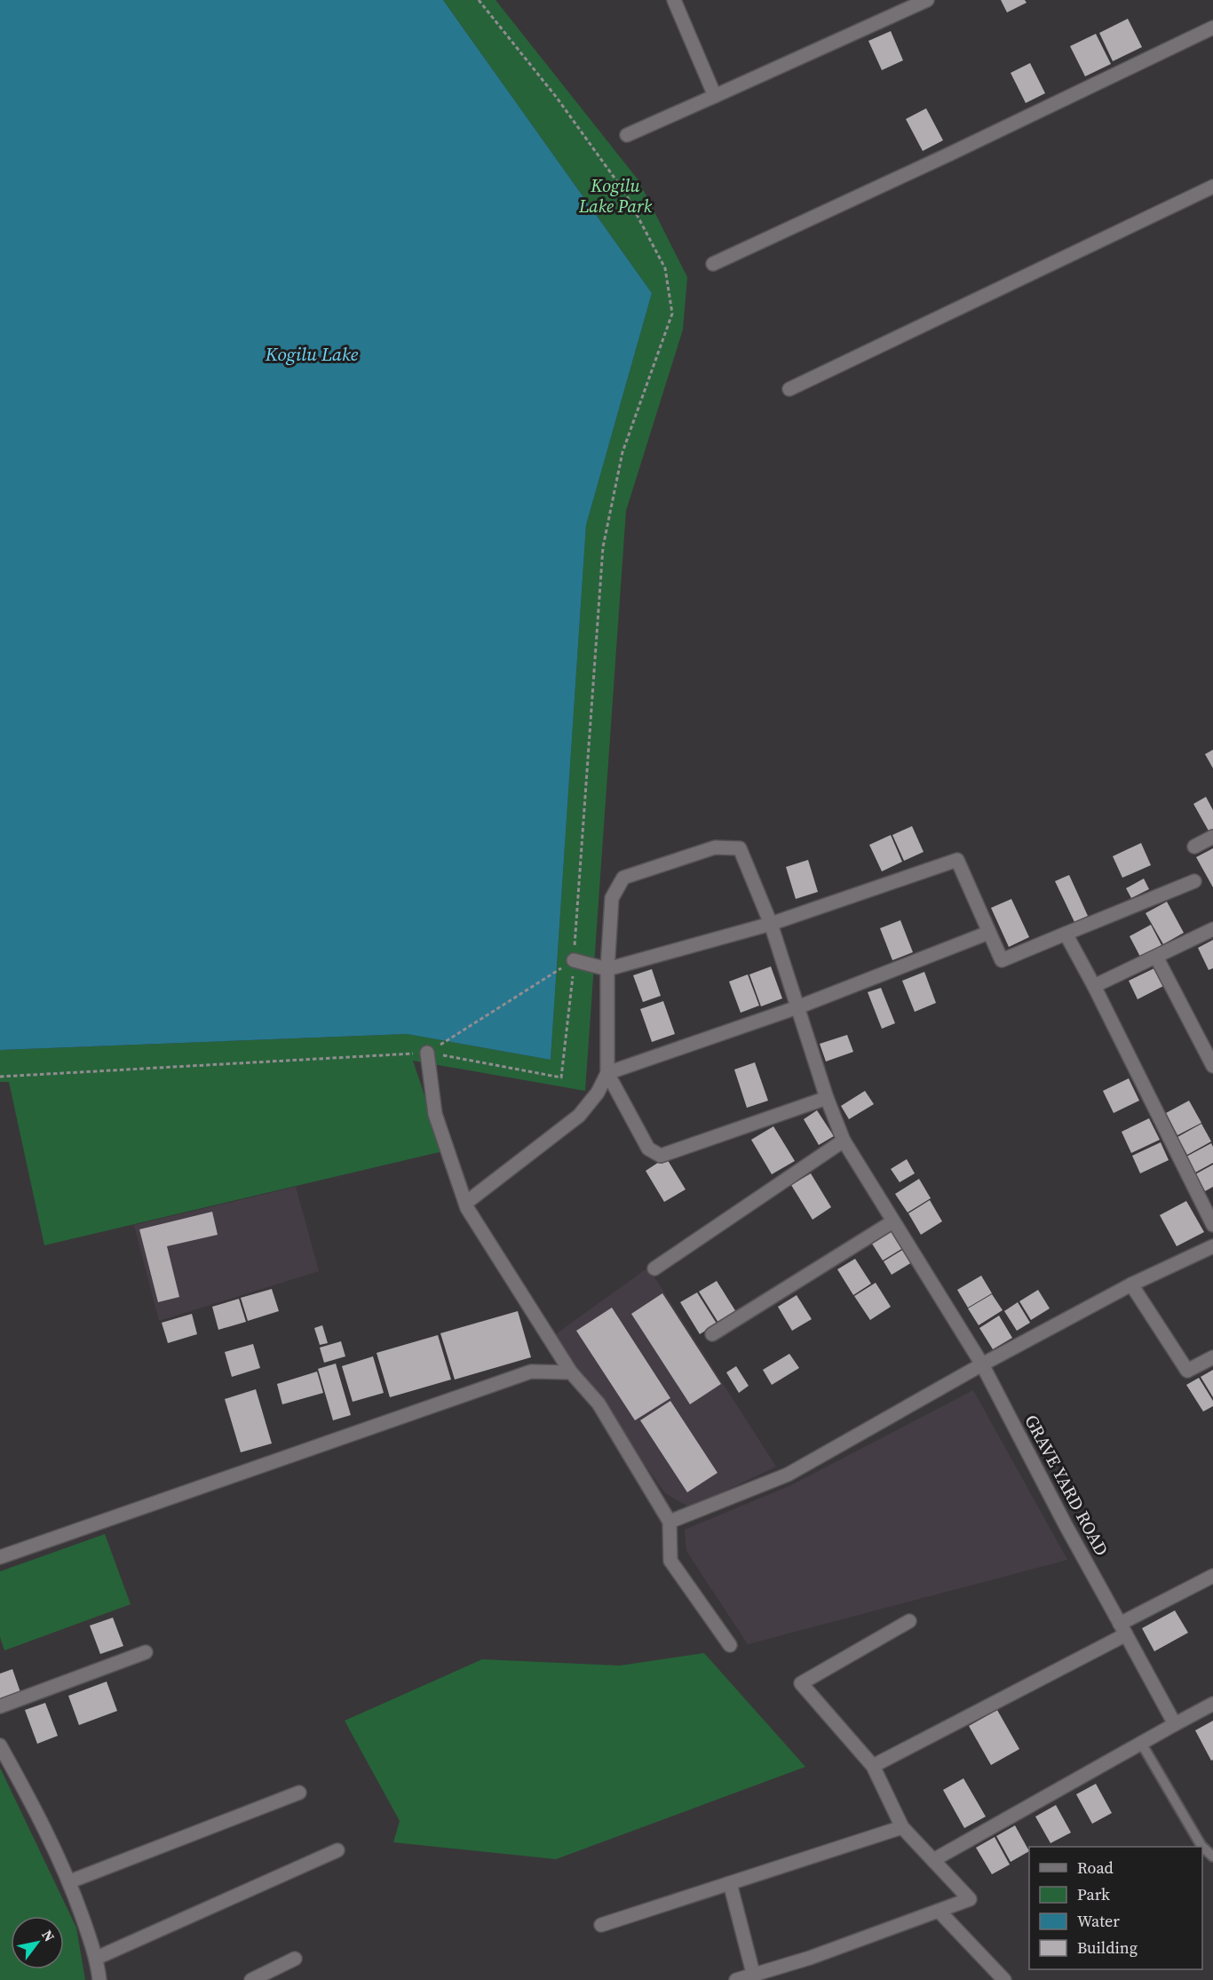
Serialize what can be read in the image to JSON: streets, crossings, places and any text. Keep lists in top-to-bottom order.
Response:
{
  "streets": {
    "street": ["GRAVE YARD ROAD"]
  },
  "water": ["Kogilu Lake"],
  "parks": ["Kogilu Lake Park"],
  "legend": [
    "Road",
    "Park",
    "Water",
    "Building"
  ],
  "north": "top right"
}
